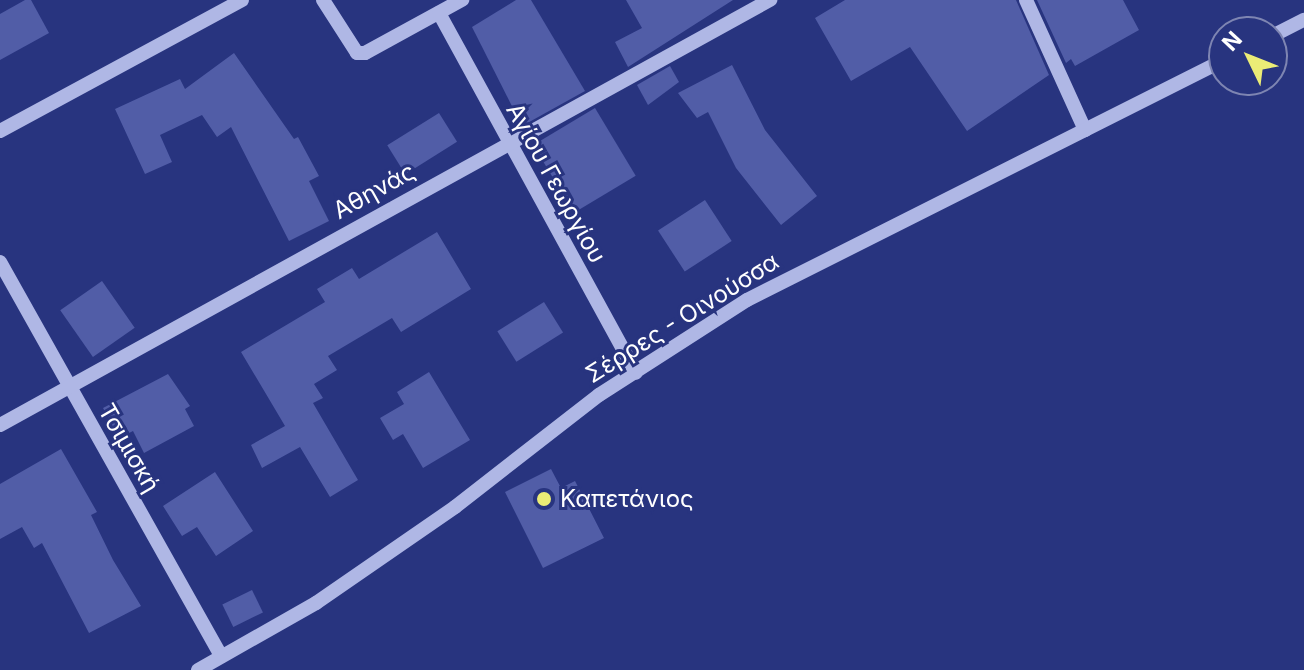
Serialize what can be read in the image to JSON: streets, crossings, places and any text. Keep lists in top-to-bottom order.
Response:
{
  "streets": {
    "street": [
      "Αγίου Γεωργίου",
      "Αθηνάς",
      "Σέρρες - Οινούσσα",
      "Τσιμισκή"
    ]
  },
  "crossings": [
    ["Αγίου Γεωργίου", "Αθηνάς"],
    ["Αγίου Γεωργίου", "Σέρρες - Οινούσσα"],
    ["Αθηνάς", "Τσιμισκή"],
    ["Σέρρες - Οινούσσα", "Τσιμισκή"]
  ],
  "places": ["Καπετάνιος"],
  "north": "top left"
}
